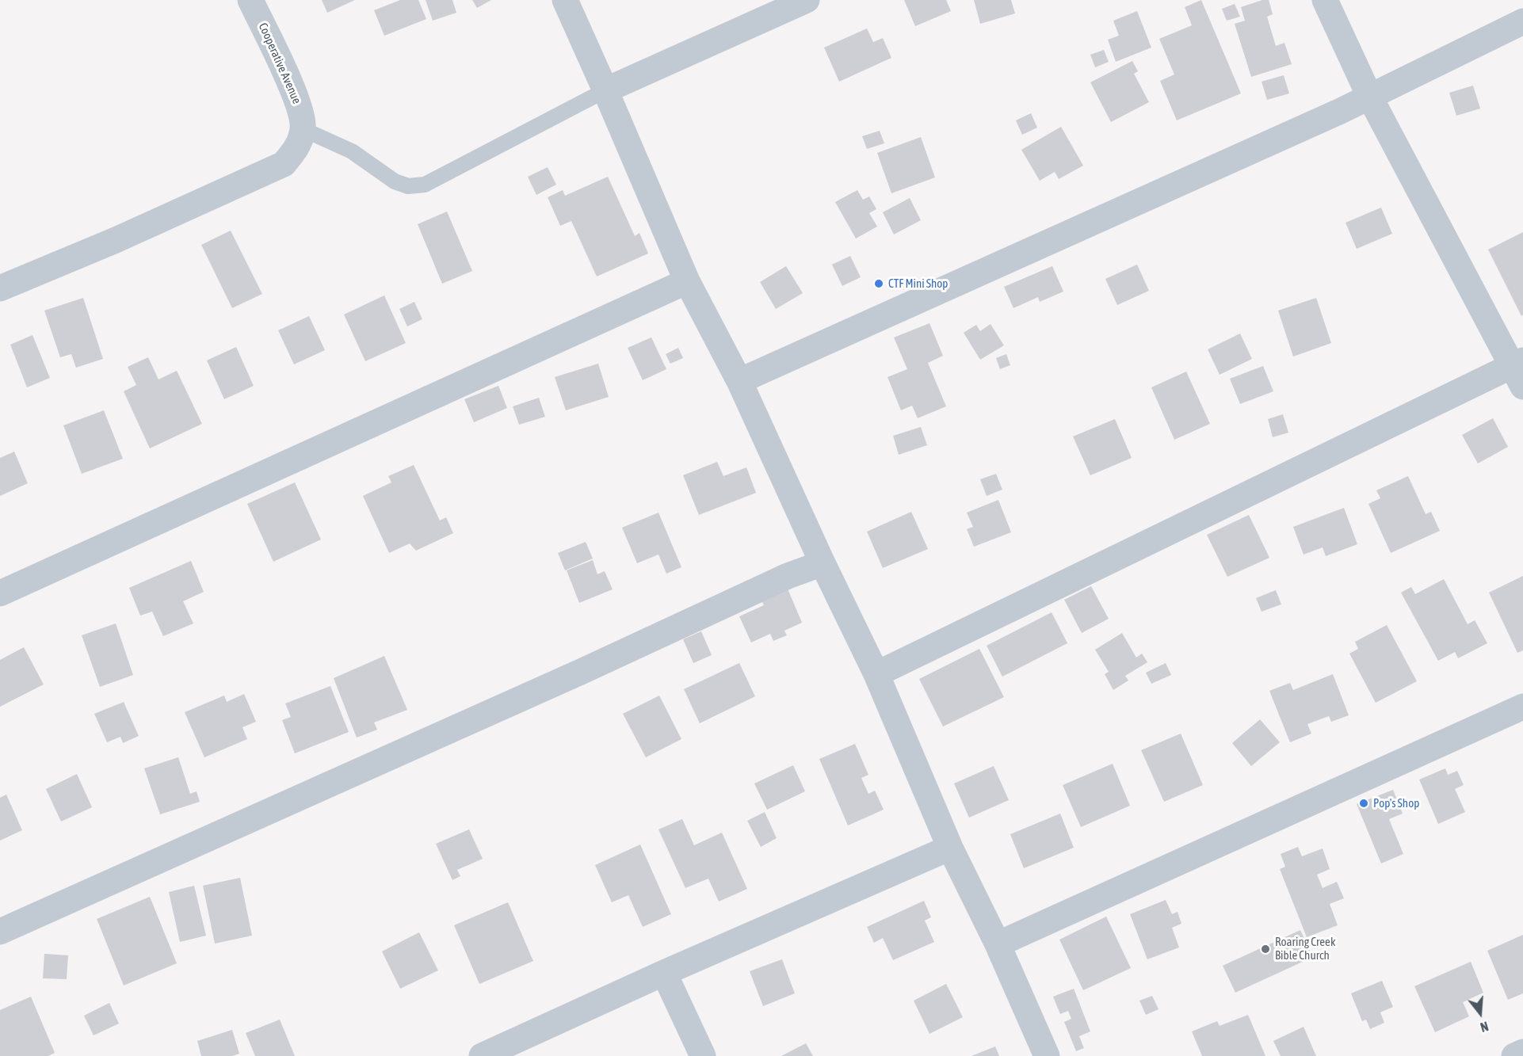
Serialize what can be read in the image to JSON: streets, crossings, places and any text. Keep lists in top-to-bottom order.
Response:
{
  "streets": {
    "street": ["Cooperative Avenue"]
  },
  "places": ["CTF Mini Shop", "Pop's Shop", "Roaring Creek Bible Church"],
  "north": "bottom"
}
